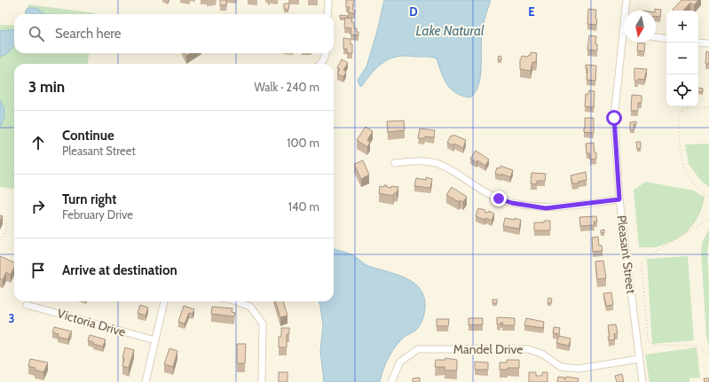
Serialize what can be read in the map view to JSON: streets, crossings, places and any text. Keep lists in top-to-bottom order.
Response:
{
  "streets": {
    "street": ["Pleasant Street", "Victoria Drive", "Mandel Drive"]
  },
  "crossings": [
    ["Pleasant Street", "Mandel Drive"]
  ],
  "water": ["Lake Natural"],
  "north": "bottom",
  "page": {
    "map_buttons": ["+", "−"],
    "search": "Search here",
    "heading": ["3 min", "Walk · 240 m"],
    "list": [
      ["Continue", "Pleasant Street", "100 m"],
      ["Turn right", "February Drive", "140 m"],
      "Arrive at destination"
    ]
  },
  "grid": {
    "columns": ["D", "E"],
    "rows": ["3"]
  }
}
